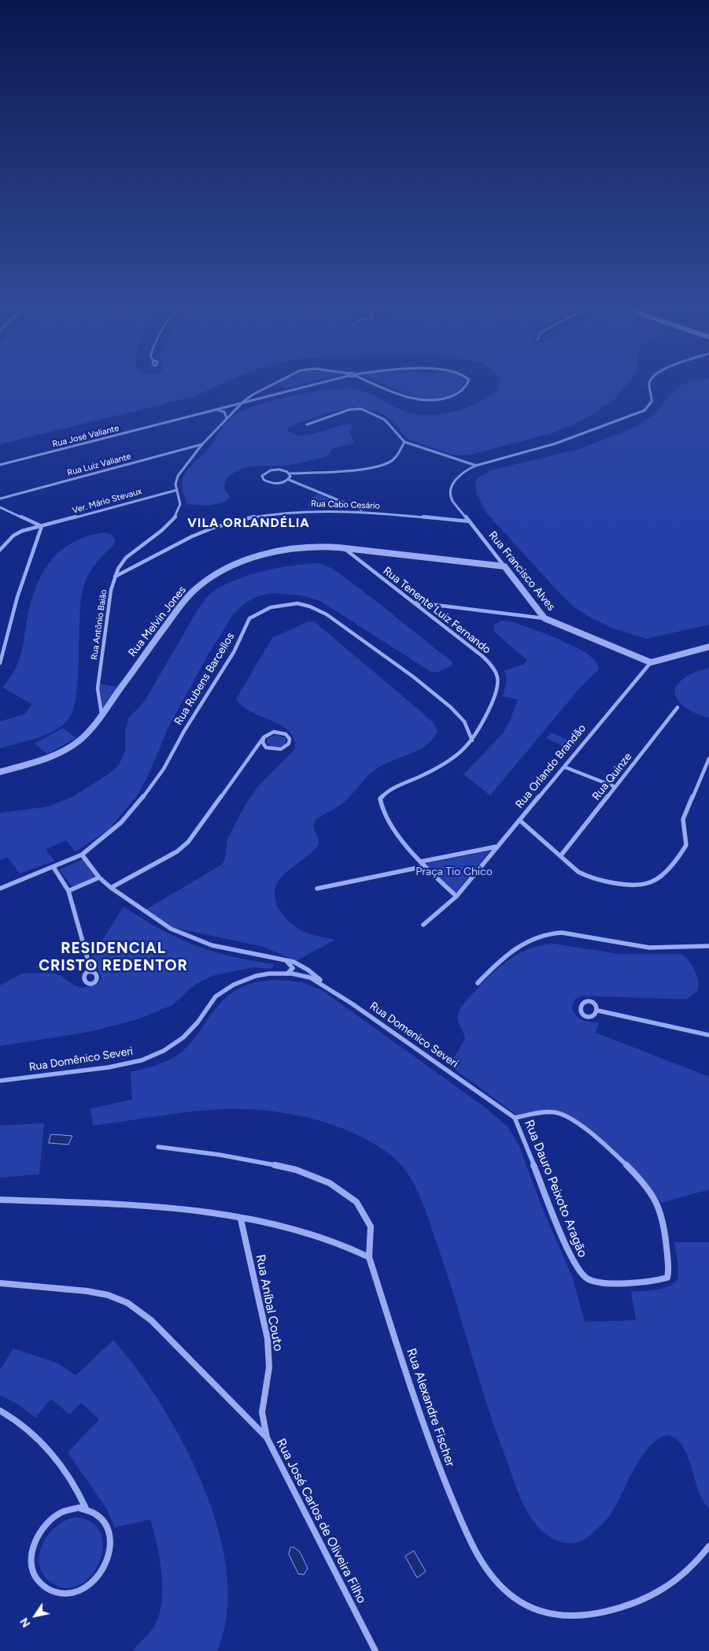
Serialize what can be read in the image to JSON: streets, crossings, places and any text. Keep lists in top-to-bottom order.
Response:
{
  "streets": {
    "street": [
      "Rua José Valiante",
      "Rua Luiz Valiante",
      "Ver. Mário Stevaux",
      "Rua Cabo Cesário",
      "Rua Francisco Alves",
      "Rua Tenente Luiz Fernando",
      "Rua Melvin Jones",
      "Rua Antônio Baião",
      "Rua Rubens Barcellos",
      "Rua Orlando Brandão",
      "Rua Quinze",
      "Rua Domenico Severi",
      "Rua Domênico Severi",
      "Rua Dauro Peixoto Aragão",
      "Rua Aníbal Couto",
      "Rua Alexandre Fischer",
      "Rua José Carlos de Oliveira Filho"
    ]
  },
  "crossings": [
    ["Rua José Valiante", "Rua Antônio Baião"],
    ["Rua Luiz Valiante", "Rua Antônio Baião"],
    ["Ver. Mário Stevaux", "Rua Antônio Baião"],
    ["Rua Cabo Cesário", "Rua Francisco Alves"],
    ["Rua Cabo Cesário", "Rua Antônio Baião"],
    ["Rua Francisco Alves", "Rua Melvin Jones"],
    ["Rua Francisco Alves", "Rua Orlando Brandão"],
    ["Rua Tenente Luiz Fernando", "Rua Melvin Jones"],
    ["Rua Tenente Luiz Fernando", "Rua Rubens Barcellos"],
    ["Rua Melvin Jones", "Rua Antônio Baião"],
    ["Rua Domenico Severi", "Rua Domênico Severi"],
    ["Rua Domenico Severi", "Rua Dauro Peixoto Aragão"],
    ["Rua Aníbal Couto", "Rua José Carlos de Oliveira Filho"]
  ],
  "districts": ["VILA ORLANDÉLIA", "RESIDENCIAL CRISTO REDENTOR"],
  "parks": ["Praça Tio Chico"],
  "north": "bottom left"
}
